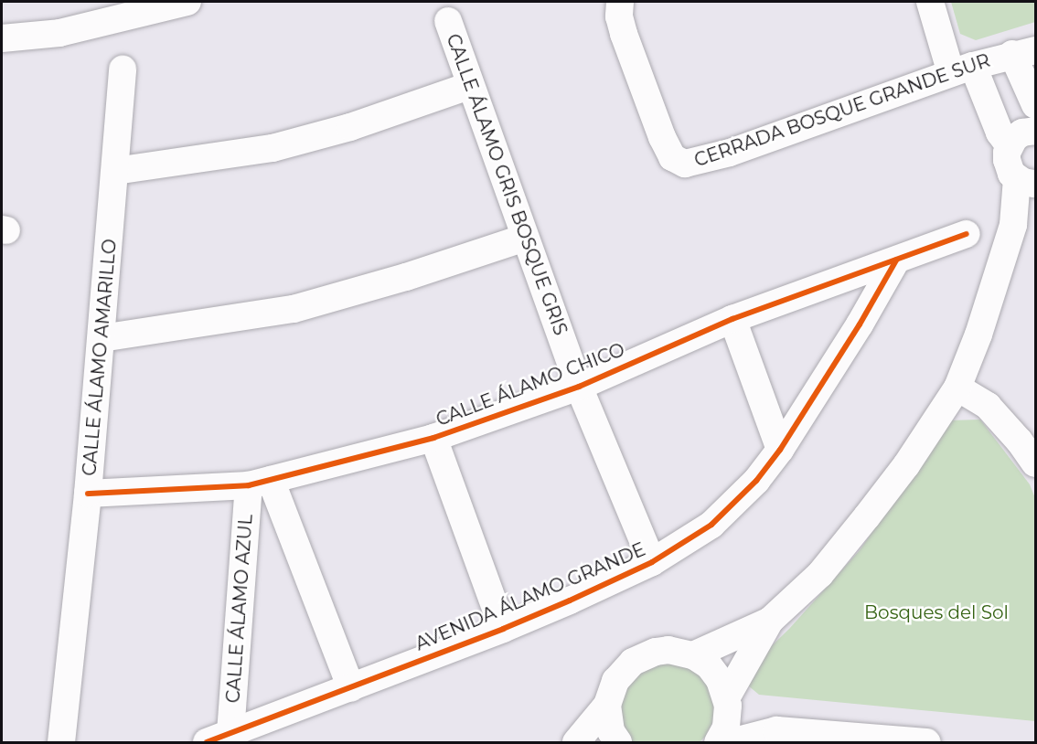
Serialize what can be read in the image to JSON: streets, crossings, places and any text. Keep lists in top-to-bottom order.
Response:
{
  "streets": {
    "street": [
      "CERRADA BOSQUE GRANDE SUR",
      "CALLE ÁLAMO GRIS BOSQUE GRIS",
      "CALLE ÁLAMO AMARILLO",
      "CALLE ÁLAMO CHICO",
      "AVENIDA ÁLAMO GRANDE",
      "CALLE ÁLAMO AZUL"
    ]
  },
  "crossings": [
    ["CALLE ÁLAMO GRIS BOSQUE GRIS", "CALLE ÁLAMO CHICO"],
    ["CALLE ÁLAMO GRIS BOSQUE GRIS", "AVENIDA ÁLAMO GRANDE"],
    ["CALLE ÁLAMO AMARILLO", "CALLE ÁLAMO CHICO"],
    ["CALLE ÁLAMO CHICO", "AVENIDA ÁLAMO GRANDE"],
    ["CALLE ÁLAMO CHICO", "CALLE ÁLAMO AZUL"],
    ["AVENIDA ÁLAMO GRANDE", "CALLE ÁLAMO AZUL"]
  ],
  "parks": ["Bosques del Sol"]
}
